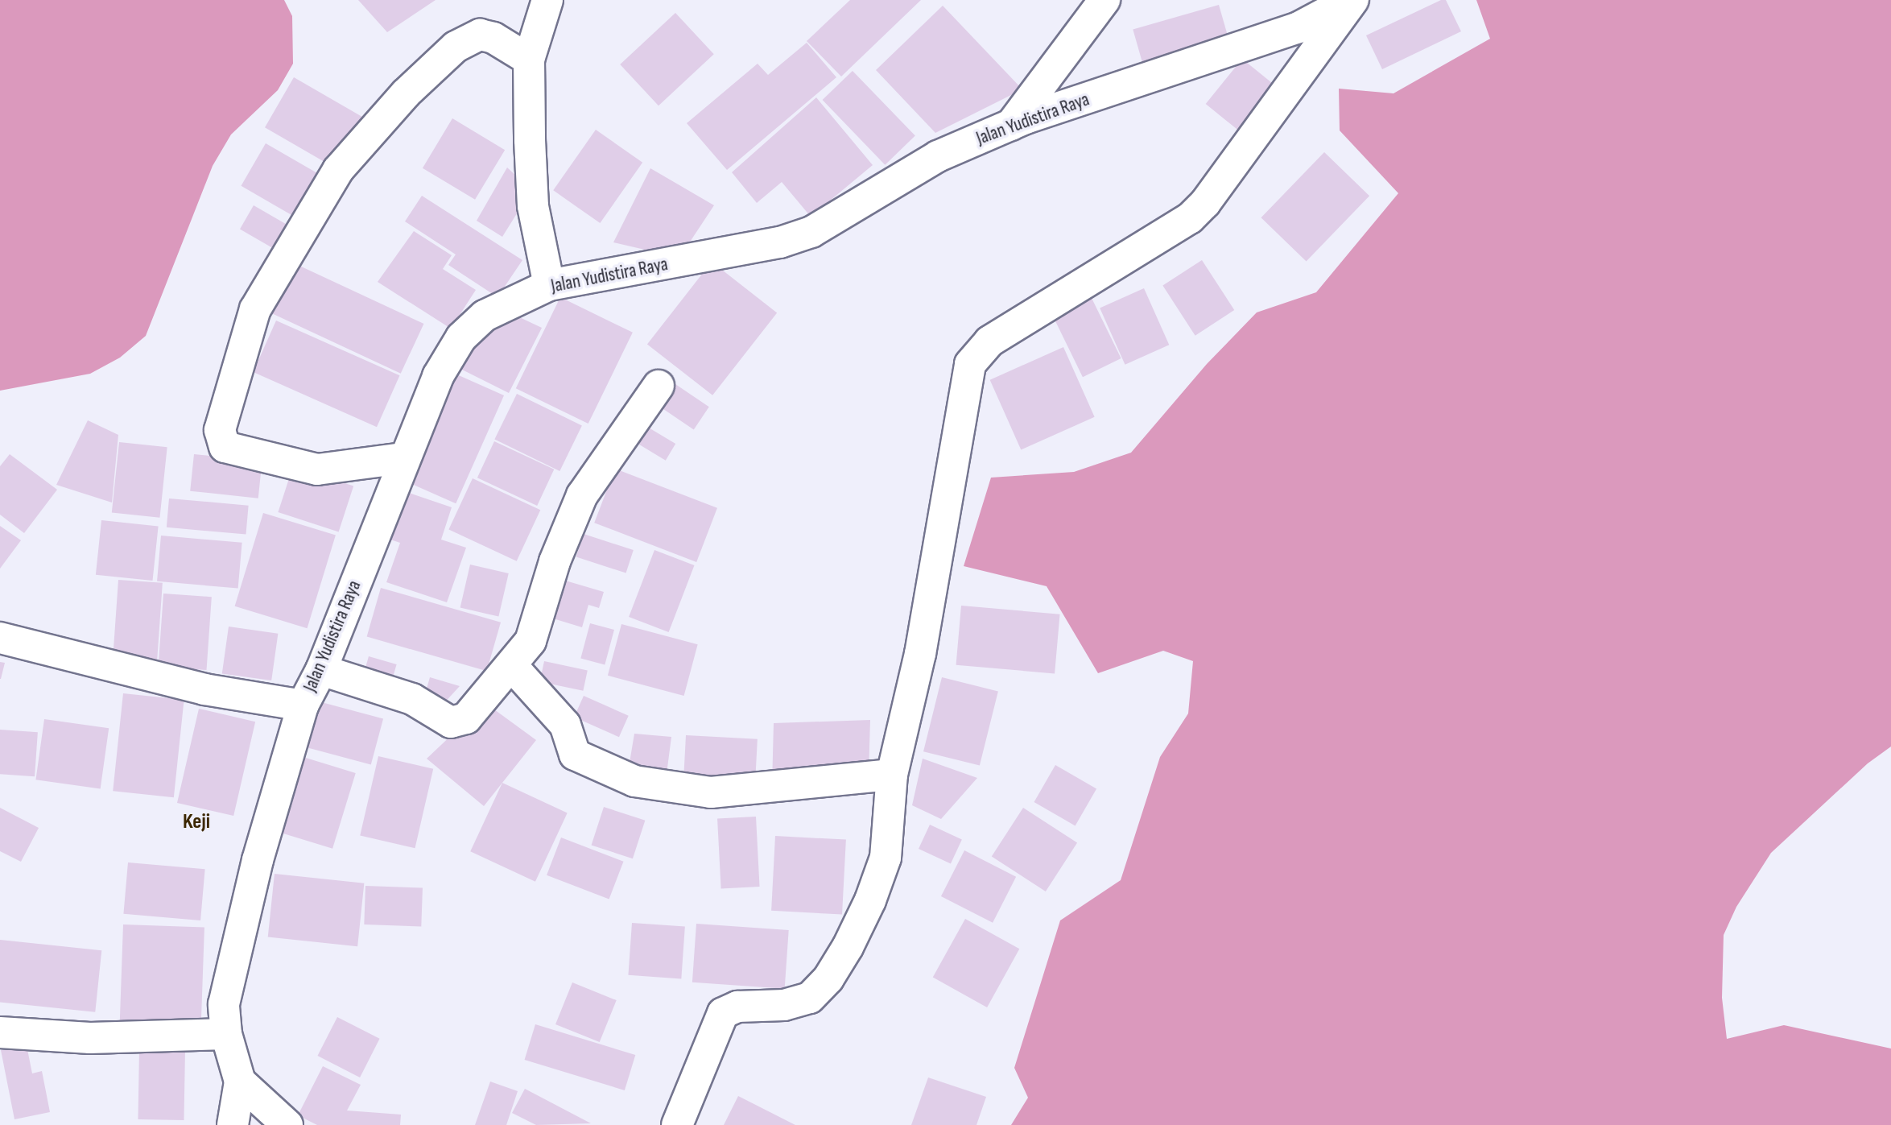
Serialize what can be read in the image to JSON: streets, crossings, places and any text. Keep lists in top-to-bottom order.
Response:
{
  "streets": {
    "street": ["Jalan Yudistira Raya"]
  },
  "districts": ["Keji"]
}
